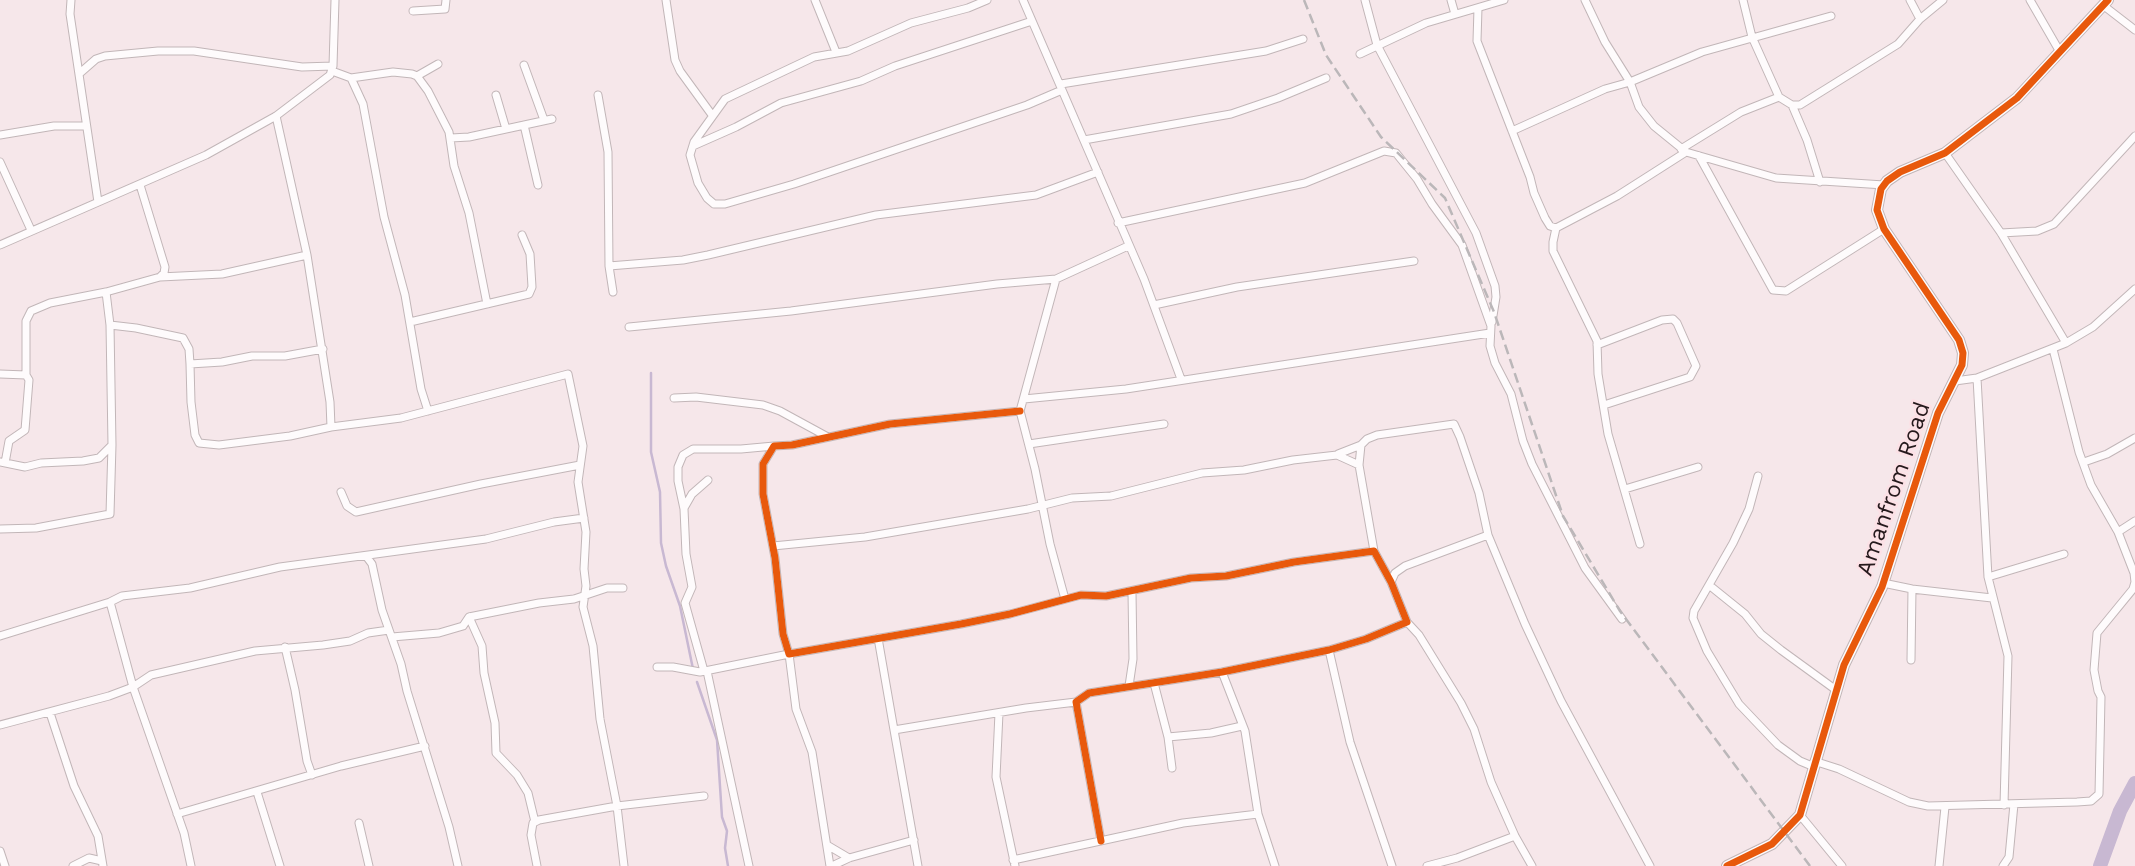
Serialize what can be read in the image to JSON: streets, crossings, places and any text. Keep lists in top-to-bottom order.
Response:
{
  "streets": {
    "street": ["Amanfrom Road"]
  }
}
